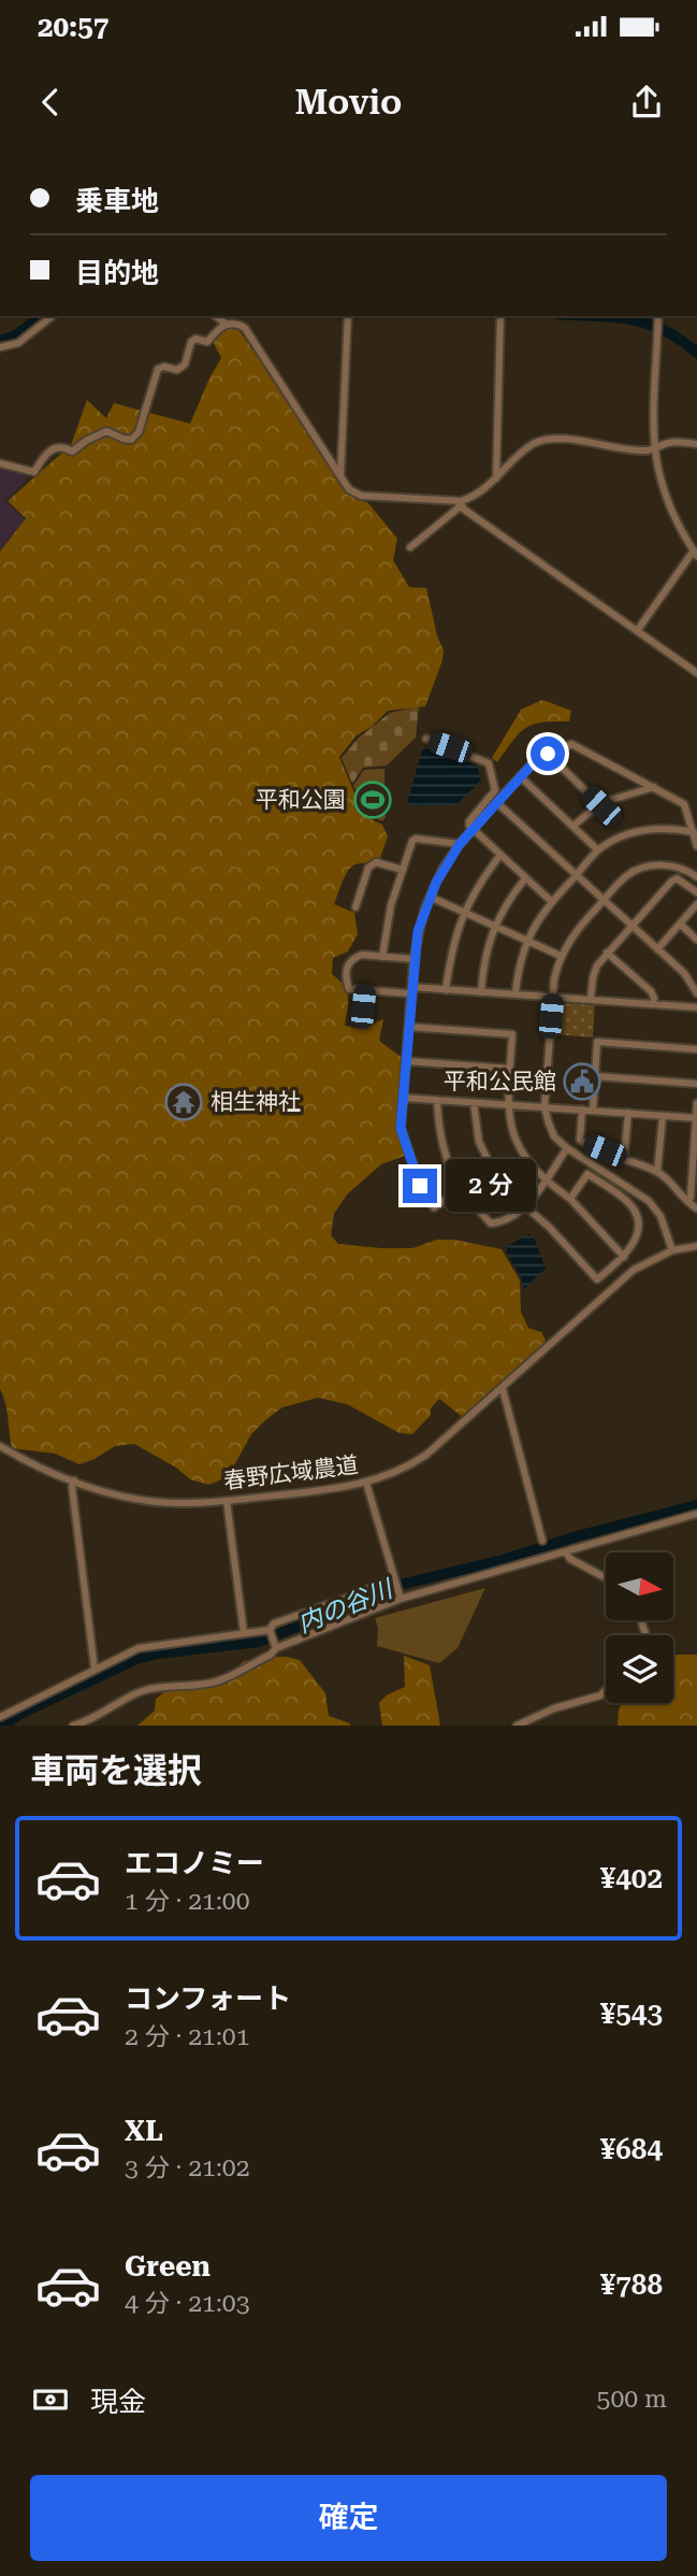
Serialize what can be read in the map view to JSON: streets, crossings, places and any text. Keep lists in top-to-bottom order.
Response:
{
  "streets": {
    "street": ["春野広域農道"]
  },
  "water": ["内の谷川"],
  "places": {
    "sports": ["平和公園"],
    "public building": ["平和公民館"],
    "temple": ["相生神社"]
  },
  "north": "right",
  "page": {
    "status": "20:57",
    "header": "Movio",
    "banner": ["乗車地", "目的地"],
    "bubble": "2 分",
    "heading": "車両を選択",
    "list": [
      {
        "name": "エコノミー",
        "note": "1 分 · 21:00",
        "value": "¥402"
      },
      {
        "name": "コンフォート",
        "note": "2 分 · 21:01",
        "value": "¥543"
      },
      {
        "name": "XL",
        "note": "3 分 · 21:02",
        "value": "¥684"
      },
      {
        "name": "Green",
        "note": "4 分 · 21:03",
        "value": "¥788"
      }
    ],
    "pay": ["現金", "500 m"],
    "buttons": "確定"
  }
}
